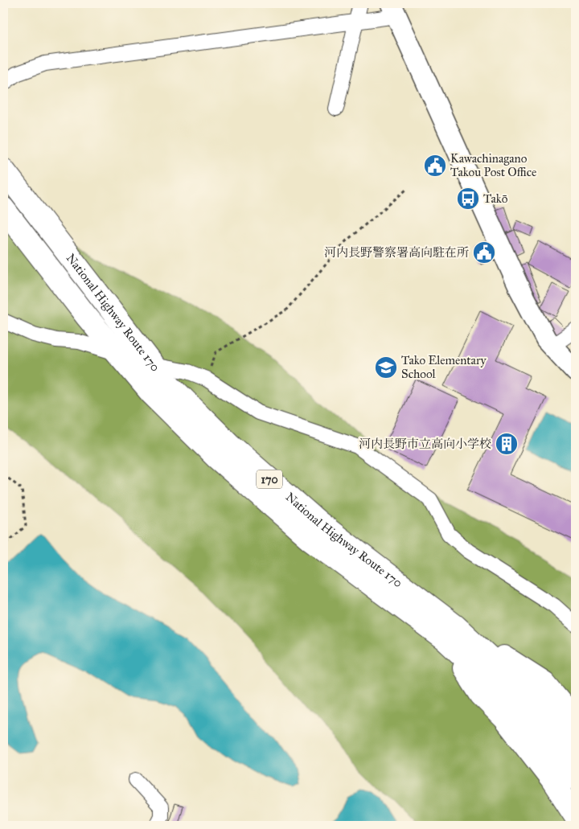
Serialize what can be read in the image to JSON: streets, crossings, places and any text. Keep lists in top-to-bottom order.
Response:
{
  "streets": {
    "highway": ["National Highway Route 170", "170"]
  },
  "places": {
    "public building": ["Kawachinagano Takou Post Office", "河内長野警察署高向駐在所"],
    "bus stop": ["Takō"],
    "school or university": ["Tako Elementary School"],
    "building": ["河内長野市立高向小学校"]
  }
}
